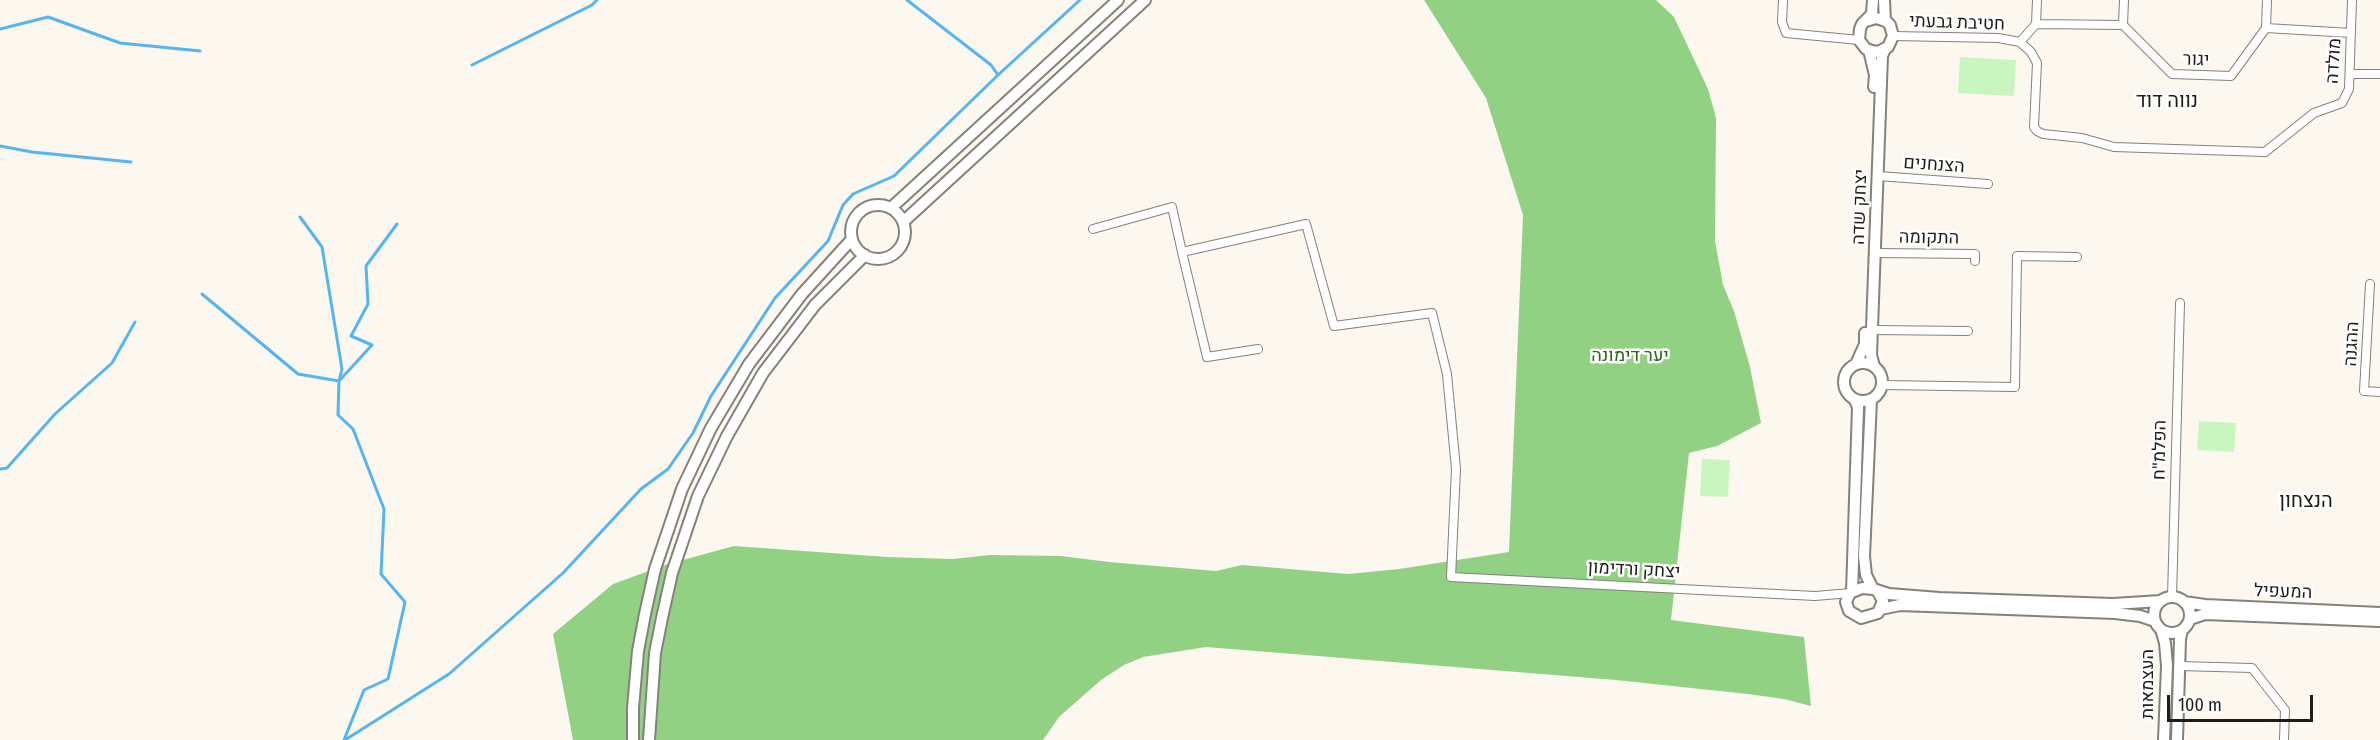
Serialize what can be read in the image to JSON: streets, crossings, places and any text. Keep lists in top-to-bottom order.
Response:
{
  "streets": {
    "street": [
      "חטיבת גבעתי",
      "יגור",
      "מולדה",
      "הצנחנים",
      "יצחק שדה",
      "התקומה",
      "ההגנה",
      "הפלמ\"ח",
      "יצחק ורדימון",
      "המעפיל",
      "העצמאות"
    ]
  },
  "crossings": [
    ["חטיבת גבעתי", "מולדה"],
    ["חטיבת גבעתי", "יצחק שדה"],
    ["הצנחנים", "יצחק שדה"],
    ["יצחק שדה", "התקומה"],
    ["הפלמ\"ח", "המעפיל"],
    ["הפלמ\"ח", "העצמאות"],
    ["המעפיל", "העצמאות"]
  ],
  "districts": ["נווה דוד", "הנצחון"],
  "parks": ["יער דימונה"],
  "scale_bar": "100 m"
}
